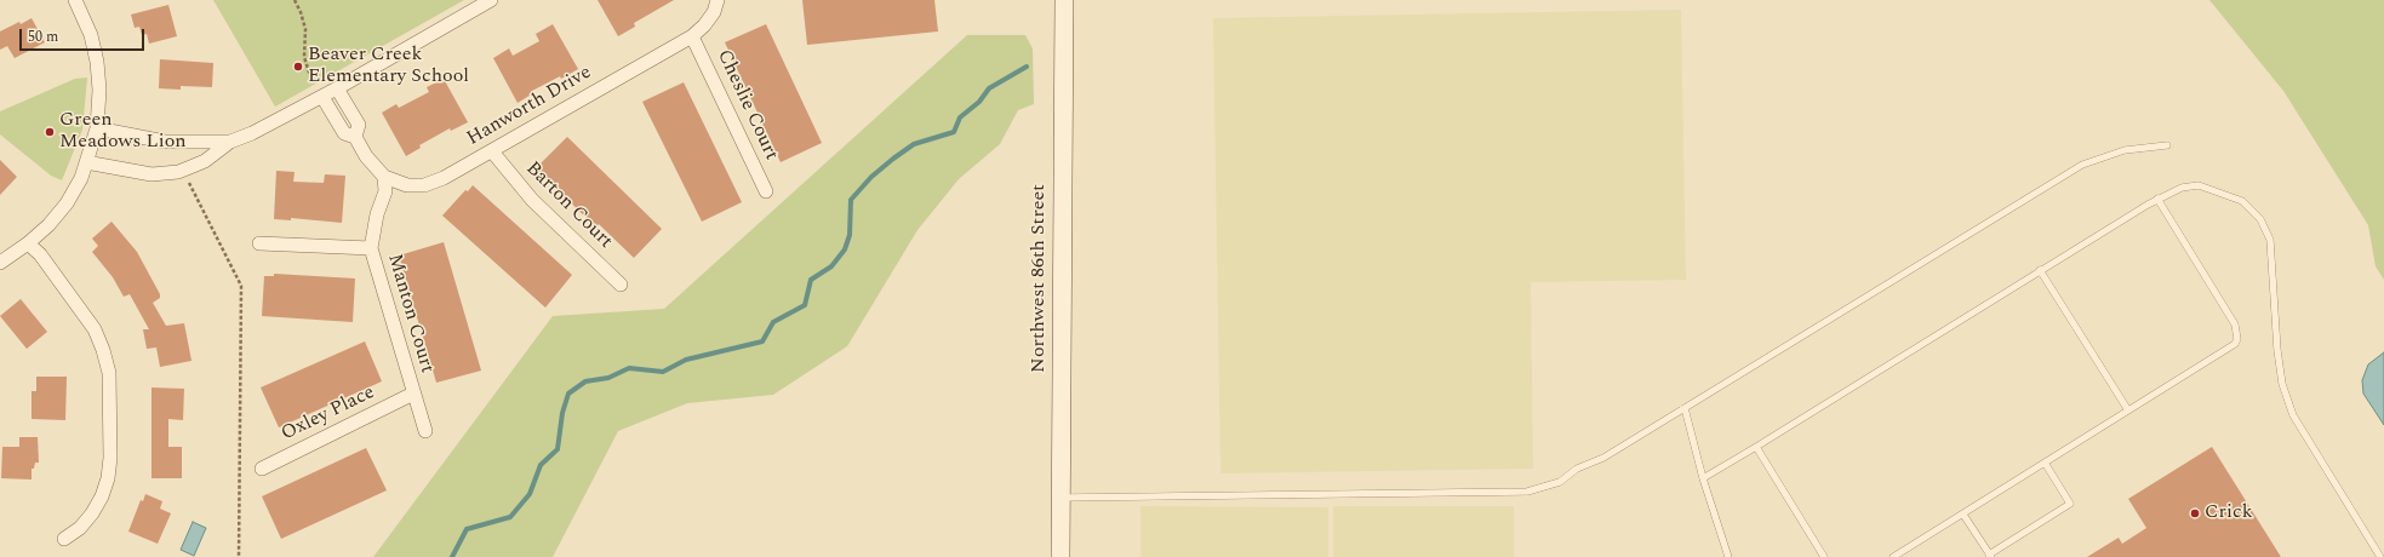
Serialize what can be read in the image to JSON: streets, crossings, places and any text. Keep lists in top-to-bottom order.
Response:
{
  "streets": {
    "main road": ["Northwest 86th Street"],
    "street": [
      "Cheslie Court",
      "Hanworth Drive",
      "Barton Court",
      "Manton Court",
      "Oxley Place"
    ]
  },
  "crossings": [
    ["Cheslie Court", "Hanworth Drive"],
    ["Hanworth Drive", "Barton Court"],
    ["Hanworth Drive", "Manton Court"],
    ["Manton Court", "Oxley Place"]
  ],
  "places": ["Beaver Creek Elementary School", "Green Meadows Lion", "Crick"],
  "scale_bar": "50 m"
}
